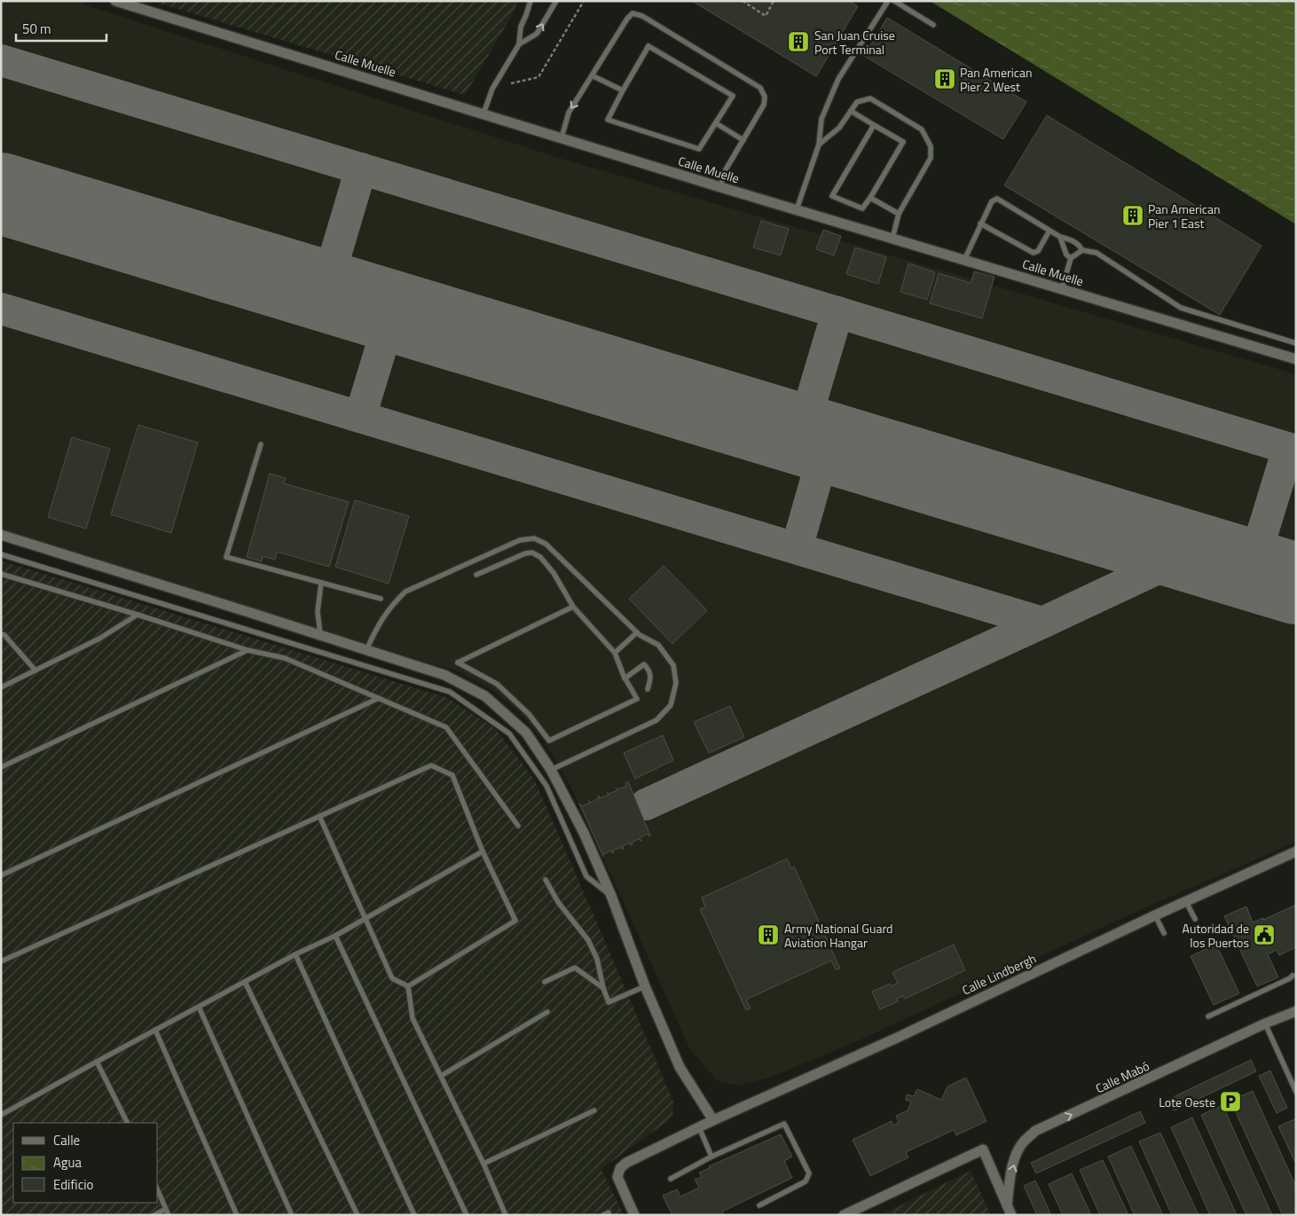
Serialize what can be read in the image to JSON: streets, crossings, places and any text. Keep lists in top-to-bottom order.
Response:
{
  "streets": {
    "street": ["Calle Muelle", "Calle Lindbergh", "Calle Mabó"]
  },
  "one_way": ["Calle Mabó"],
  "places": {
    "building": [
      "San Juan Cruise Port Terminal",
      "Pan American Pier 2 West",
      "Pan American Pier 1 East",
      "Army National Guard Aviation Hangar"
    ],
    "public building": ["Autoridad de los Puertos"],
    "parking": ["Lote Oeste"]
  },
  "legend": ["Calle", "Agua", "Edificio"],
  "scale_bar": "50 m"
}
